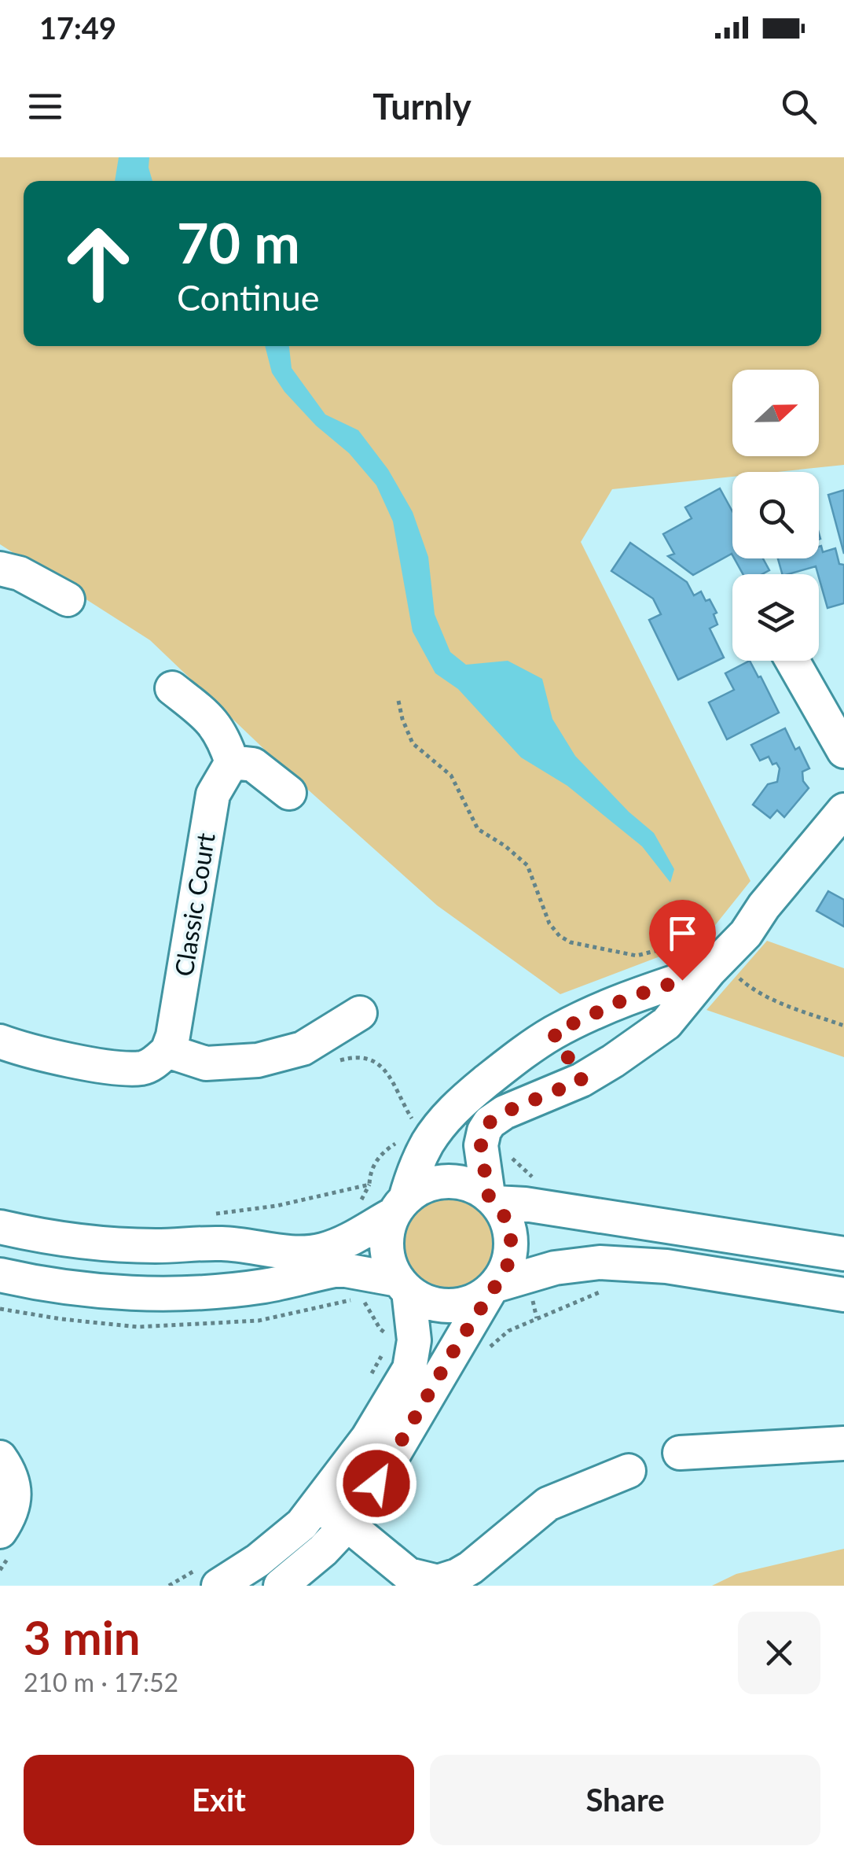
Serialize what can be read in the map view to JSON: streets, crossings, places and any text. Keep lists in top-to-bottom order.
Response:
{
  "streets": {
    "street": ["Classic Court"]
  },
  "north": "right",
  "page": {
    "status": "17:49",
    "header": "Turnly",
    "turn": ["70 m", "Continue"],
    "heading": ["3 min", "210 m · 17:52"],
    "buttons": ["Exit", "Share"]
  }
}
